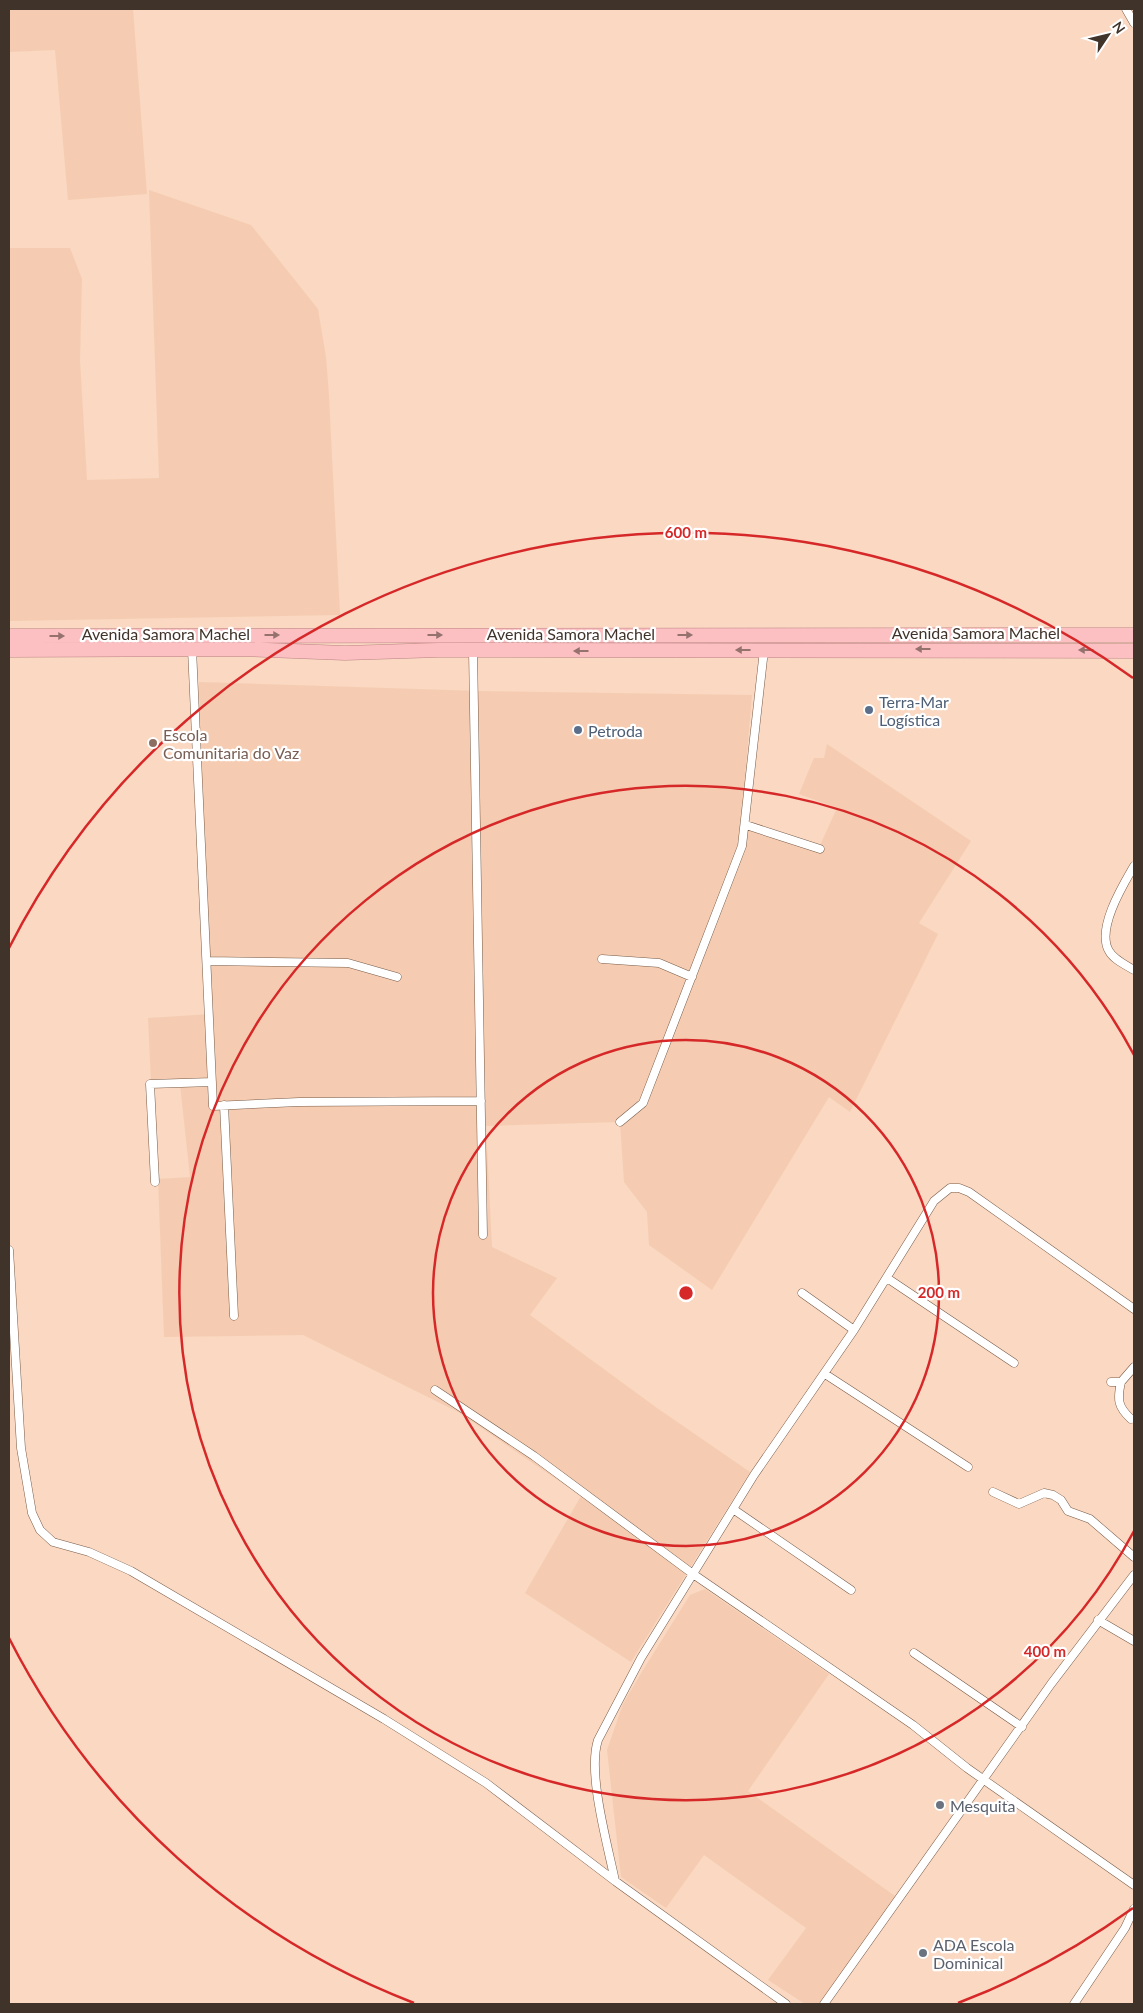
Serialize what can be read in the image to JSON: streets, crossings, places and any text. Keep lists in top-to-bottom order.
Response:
{
  "streets": {
    "highway": ["Avenida Samora Machel"]
  },
  "places": [
    "Terra-Mar Logística",
    "Petroda",
    "Escola Comunitaria do Vaz",
    "Mesquita",
    "ADA Escola Dominical"
  ],
  "north": "top right",
  "rings": ["600 m", "200 m", "400 m"]
}
